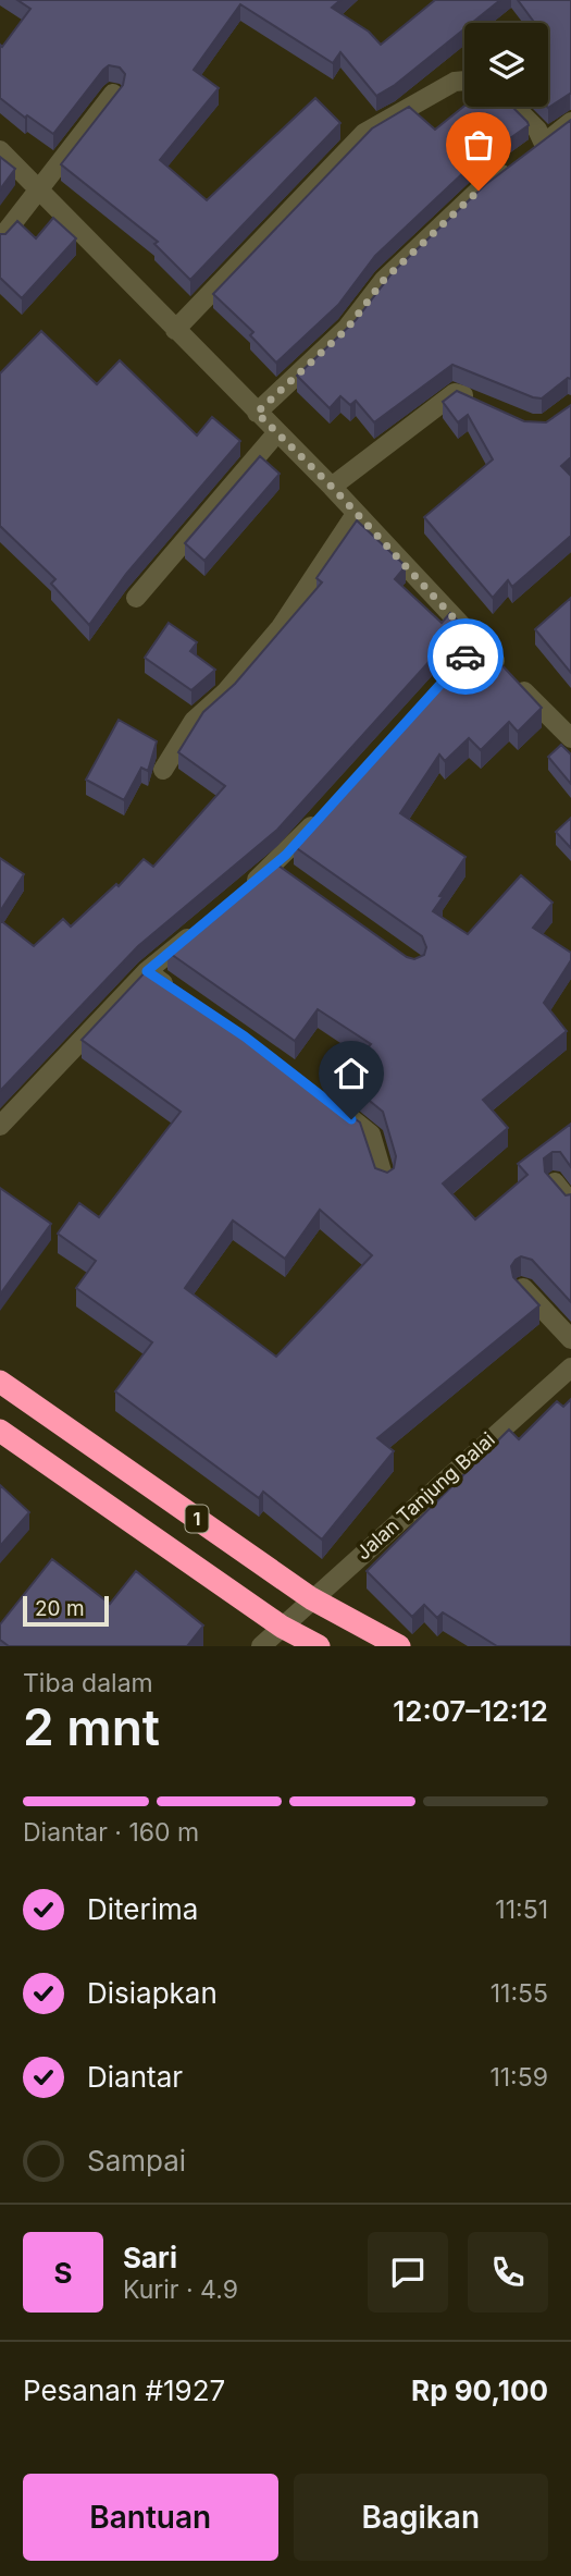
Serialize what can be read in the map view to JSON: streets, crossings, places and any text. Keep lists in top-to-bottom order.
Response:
{
  "streets": {
    "highway": ["1"],
    "street": ["Jalan Tanjung Balai"]
  },
  "crossings": [
    ["Jalan Tanjung Balai", "1"]
  ],
  "scale_bar": "20 m",
  "page": {
    "scale": "20 m",
    "heading": ["2 mnt", "Tiba dalam", "12:07–12:12"],
    "panel": [
      "Sari",
      "Kurir · 4.9",
      "Pesanan #1927",
      "Rp 90,100"
    ],
    "bar": "Diantar · 160 m",
    "list": [
      ["Diterima", "11:51"],
      ["Disiapkan", "11:55"],
      ["Diantar", "11:59"],
      "Sampai"
    ],
    "round": "S",
    "buttons": ["Bantuan", "Bagikan"]
  }
}
